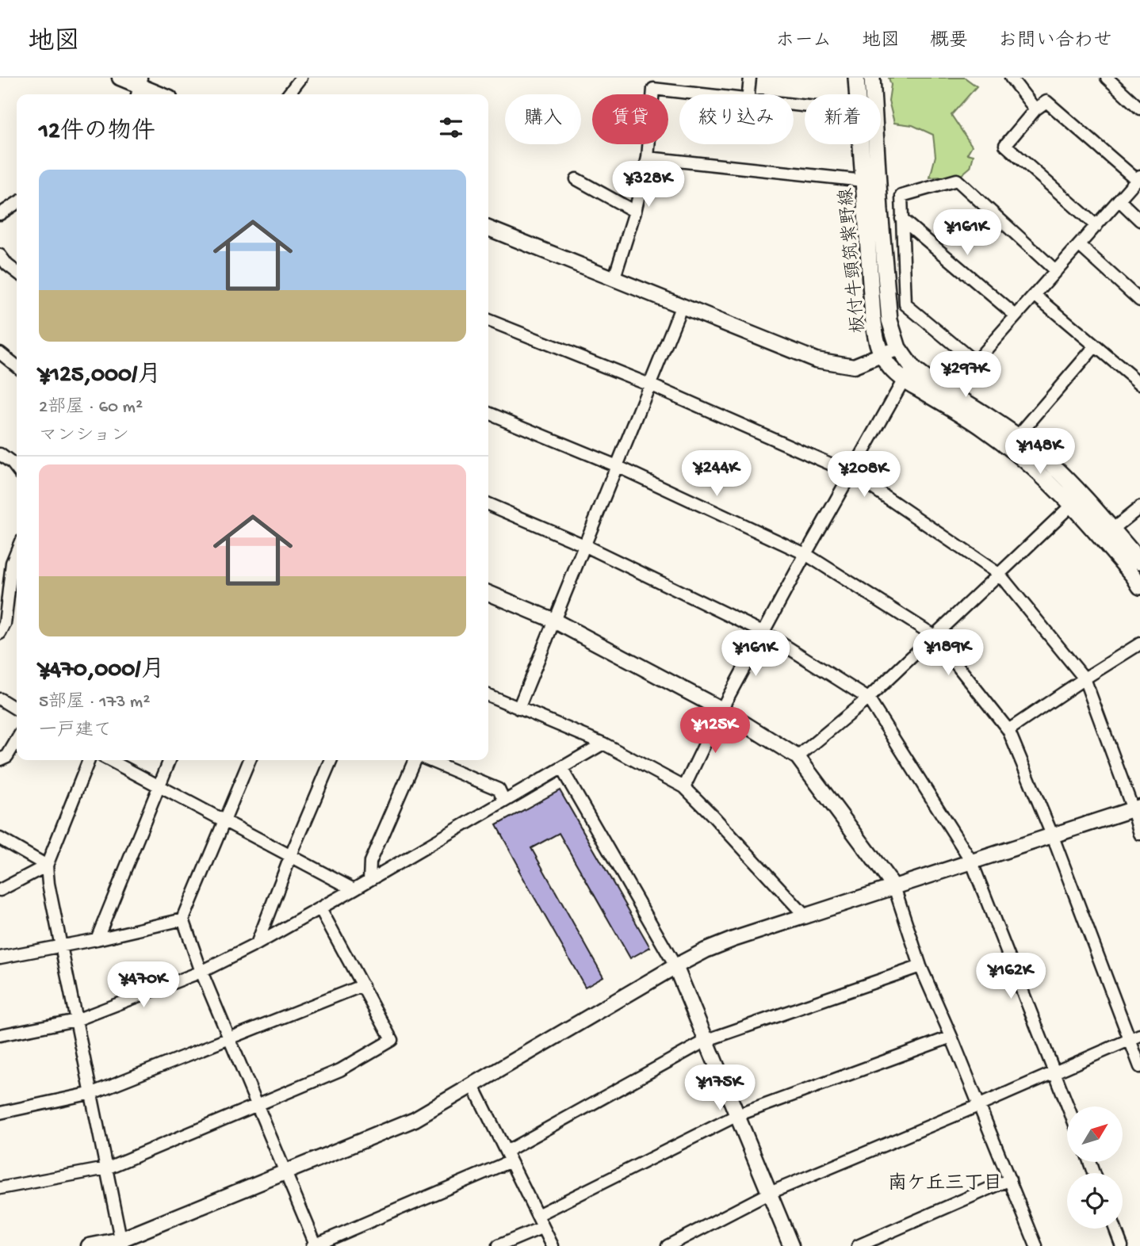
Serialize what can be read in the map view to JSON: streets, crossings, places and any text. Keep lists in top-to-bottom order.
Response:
{
  "streets": {
    "main road": ["板付牛頸筑紫野線"]
  },
  "districts": ["南ケ丘三丁目"],
  "north": "top right",
  "page": {
    "header": "地図",
    "nav": [
      "ホーム",
      "地図",
      "概要",
      "お問い合わせ"
    ],
    "chip": [
      "購入",
      "賃貸",
      "絞り込み",
      "新着"
    ],
    "heading": "12件の物件",
    "price": [
      "¥328K",
      "¥161K",
      "¥297K",
      "¥148K",
      "¥244K",
      "¥208K",
      "¥189K",
      "¥161K",
      "¥125K",
      "¥162K",
      "¥470K",
      "¥175K"
    ],
    "list": [
      {
        "name": "¥125,000/月",
        "note": "2部屋 · 60 m² · マンション"
      },
      {
        "name": "¥470,000/月",
        "note": "5部屋 · 173 m² · 一戸建て"
      }
    ]
  }
}
